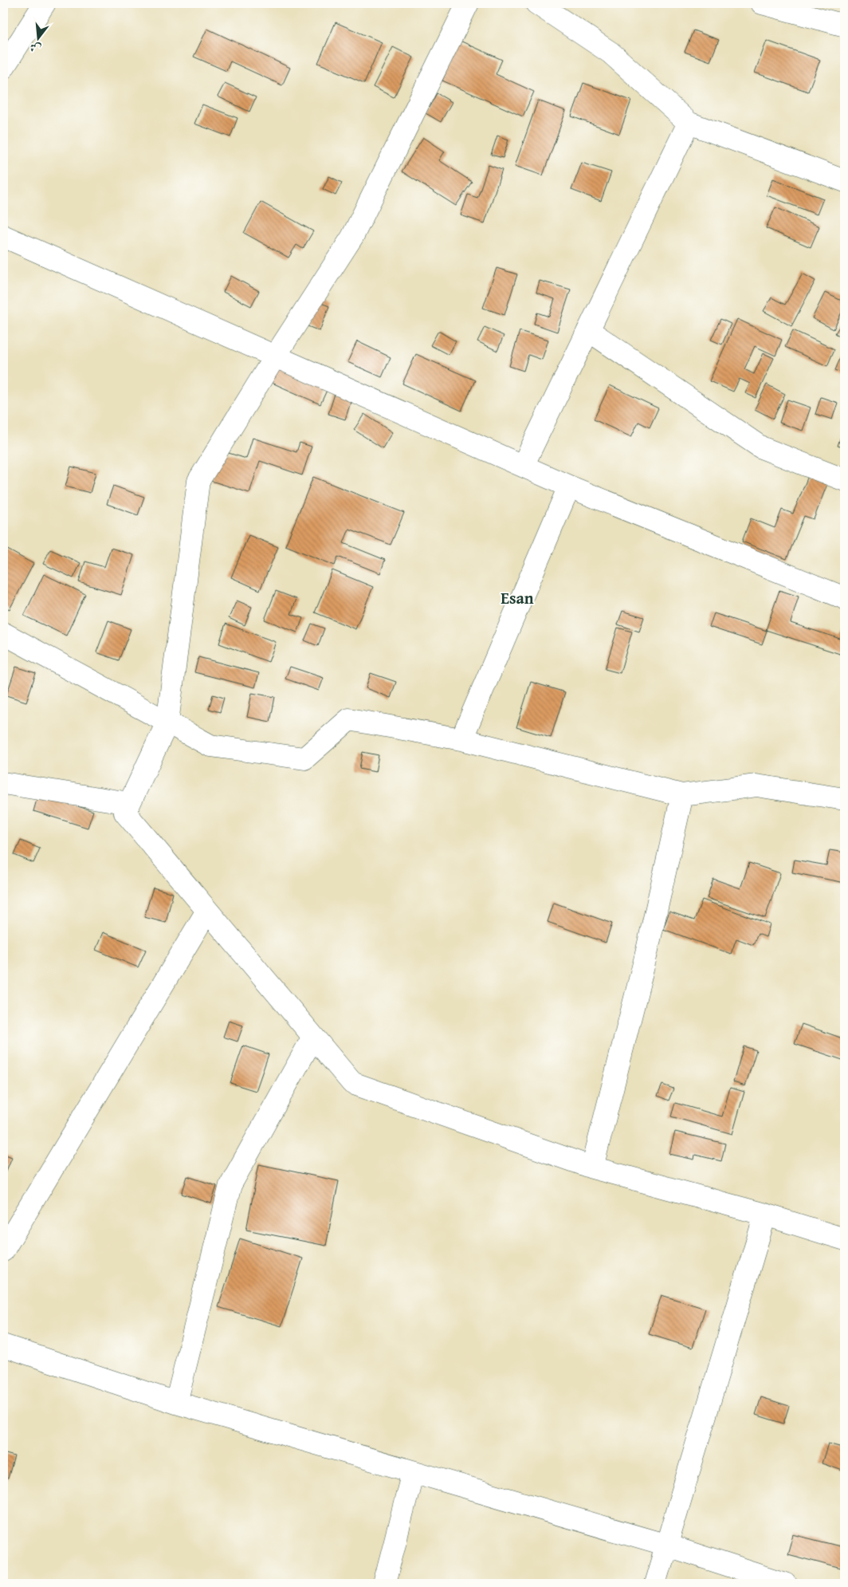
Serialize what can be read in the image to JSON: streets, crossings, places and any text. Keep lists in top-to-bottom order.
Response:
{
  "districts": ["Esan"],
  "north": "bottom"
}
